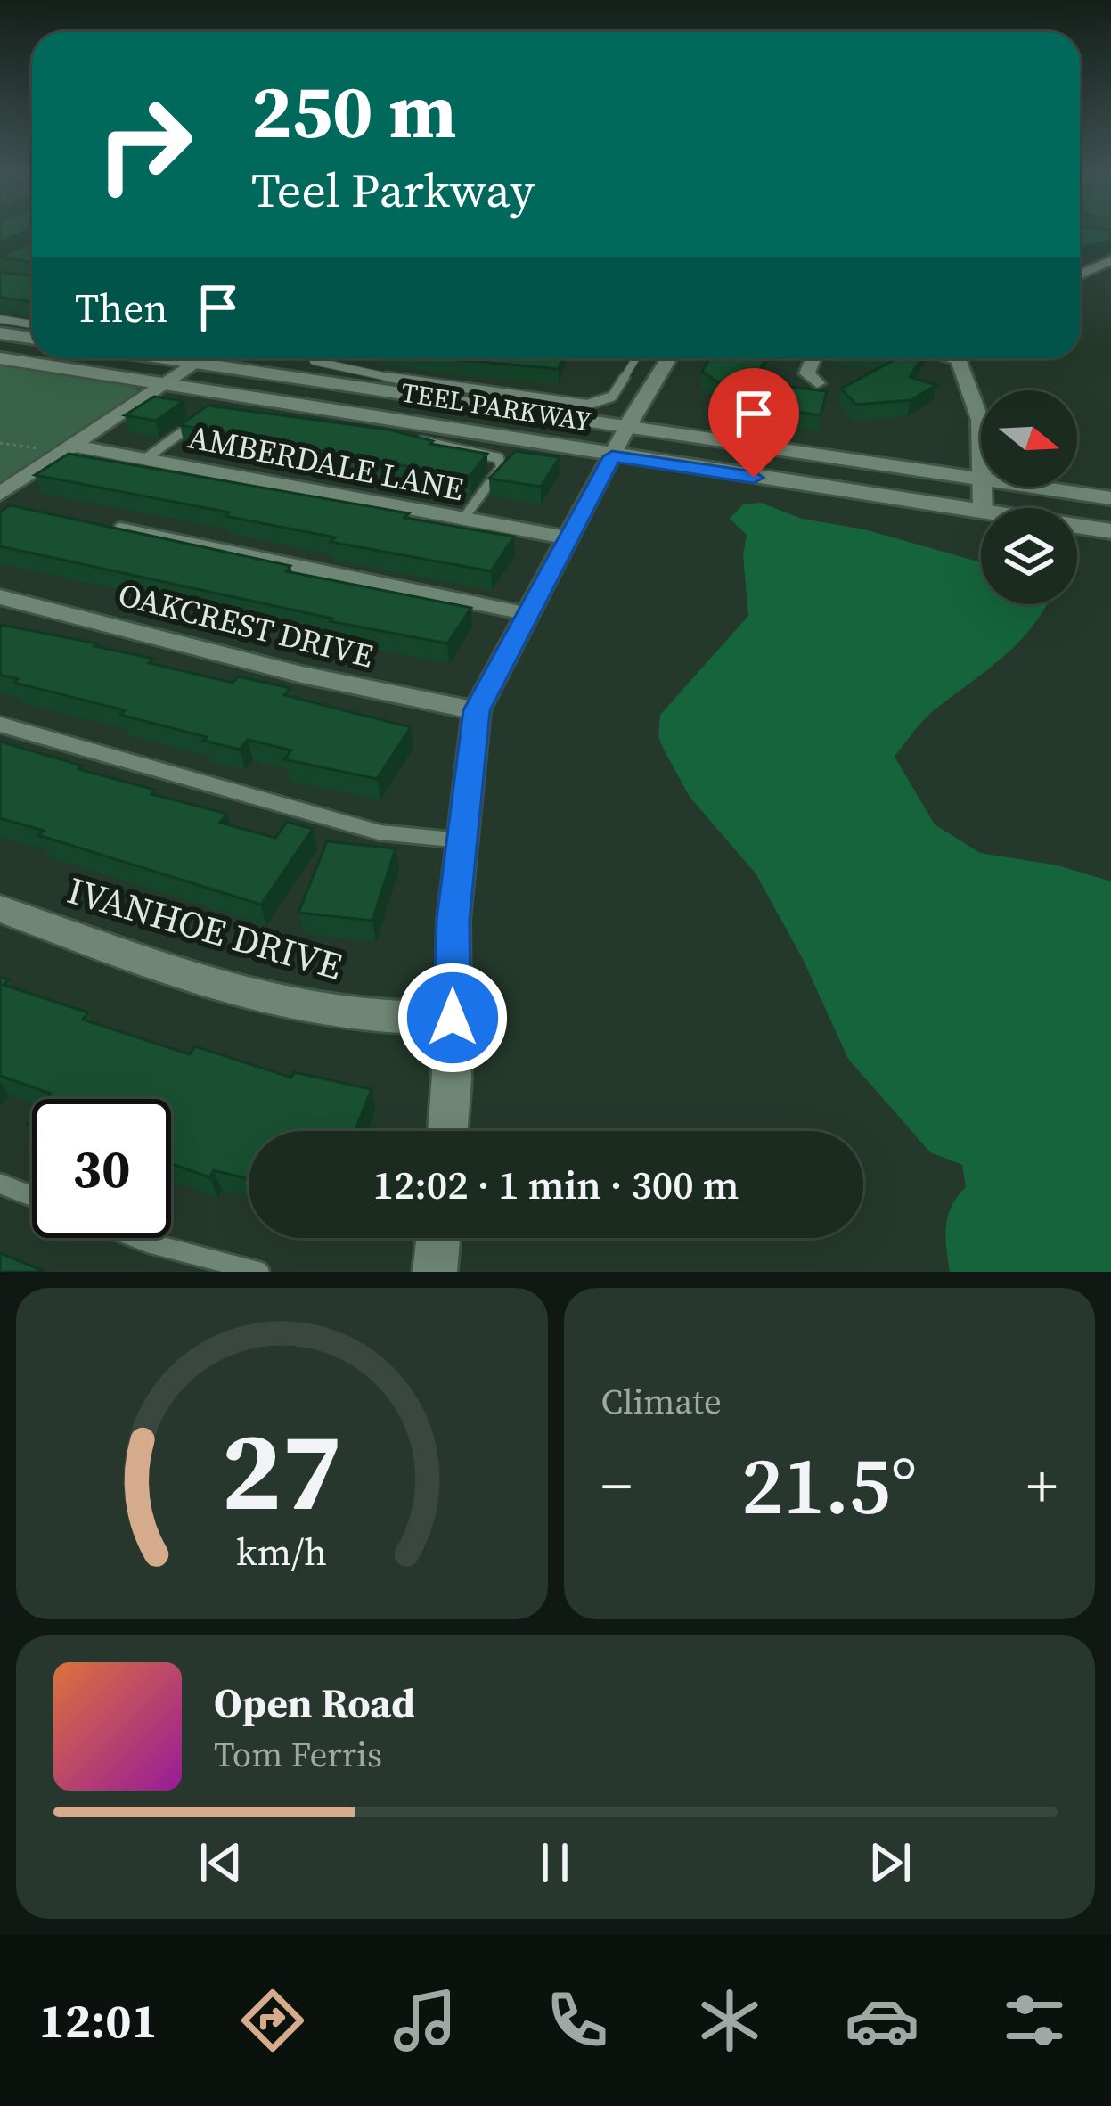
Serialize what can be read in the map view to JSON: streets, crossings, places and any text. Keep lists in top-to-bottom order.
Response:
{
  "streets": {
    "main road": ["TEEL PARKWAY"],
    "street": ["AMBERDALE LANE", "OAKCREST DRIVE", "IVANHOE DRIVE"]
  },
  "north": "right",
  "page": {
    "turn": ["250 m", "Teel Parkway"],
    "then": "Then",
    "limit": "30",
    "trip": "12:02 · 1 min · 300 m",
    "tile": "Climate",
    "heat": ["−", "21.5°", "+"],
    "song": ["Open Road", "Tom Ferris"],
    "tabs": "12:01",
    "gauge": ["27", "km/h"]
  }
}
